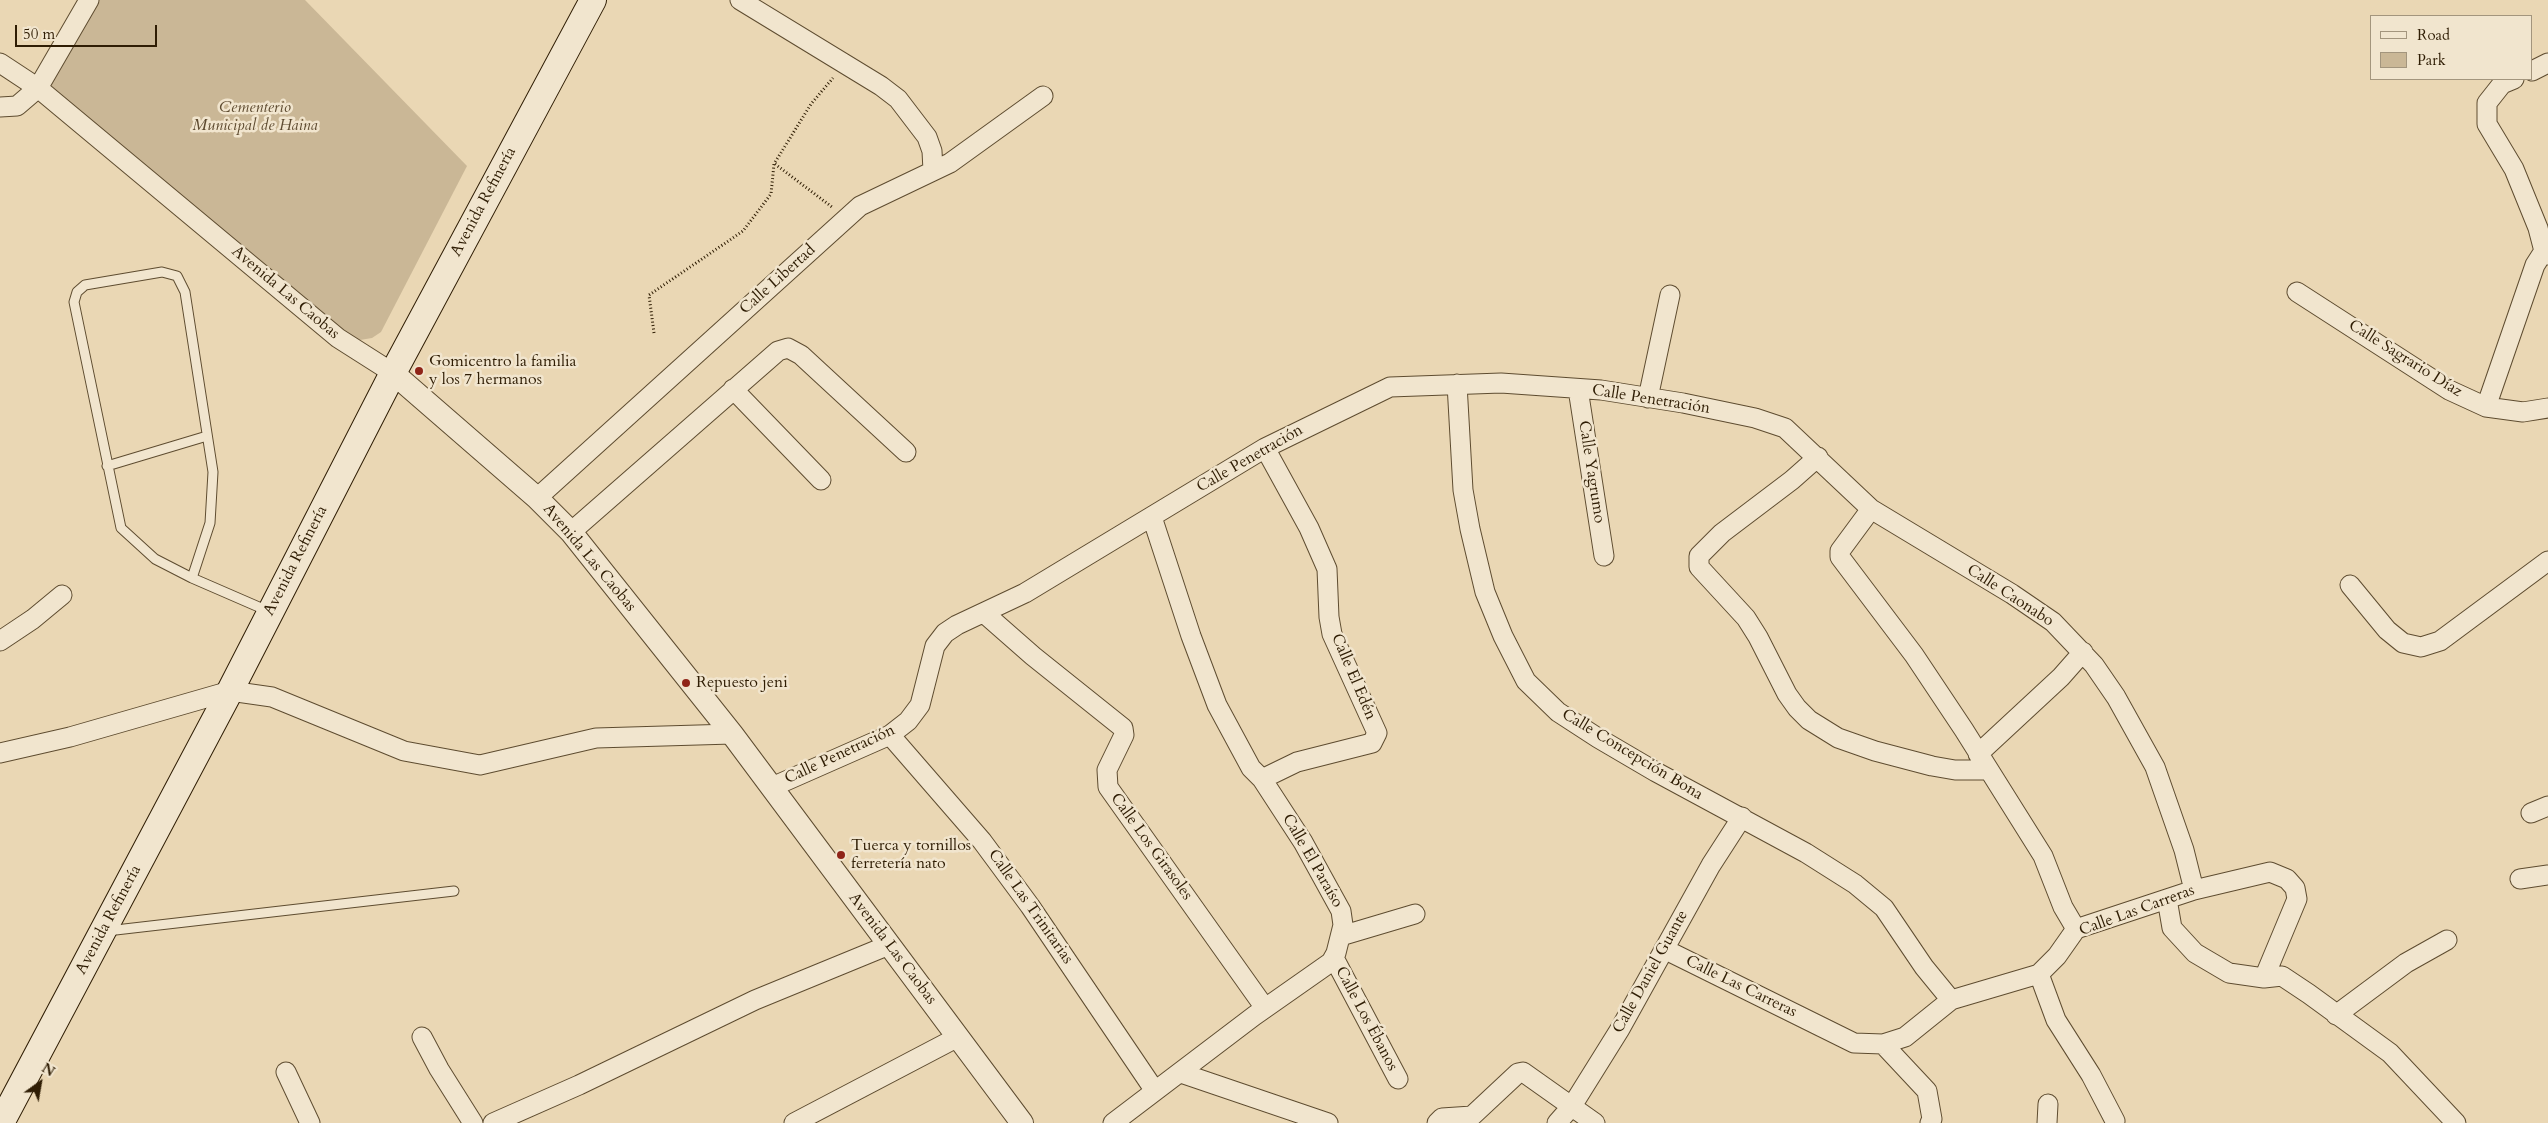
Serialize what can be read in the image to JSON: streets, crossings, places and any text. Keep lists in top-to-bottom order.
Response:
{
  "streets": {
    "main road": ["Avenida Refinería"],
    "street": [
      "Calle Libertad",
      "Avenida Las Caobas",
      "Calle Sagrario Díaz",
      "Calle Penetración",
      "Calle Yagrumo",
      "Calle Caonabo",
      "Calle El Edén",
      "Calle Concepción Bona",
      "Calle Los Girasoles",
      "Calle El Paraíso",
      "Calle Las Trinitarias",
      "Calle Las Carreras",
      "Calle Daniel Guante",
      "Calle Los Ébanos"
    ]
  },
  "crossings": [
    ["Avenida Refinería", "Avenida Las Caobas"],
    ["Calle Libertad", "Avenida Las Caobas"],
    ["Avenida Las Caobas", "Calle Penetración"],
    ["Calle Penetración", "Calle Yagrumo"],
    ["Calle Penetración", "Calle Caonabo"],
    ["Calle Penetración", "Calle El Edén"],
    ["Calle Penetración", "Calle Concepción Bona"],
    ["Calle Penetración", "Calle Los Girasoles"],
    ["Calle Penetración", "Calle El Paraíso"],
    ["Calle Penetración", "Calle Las Trinitarias"],
    ["Calle Caonabo", "Calle Las Carreras"],
    ["Calle El Edén", "Calle El Paraíso"],
    ["Calle Concepción Bona", "Calle Las Carreras"],
    ["Calle Concepción Bona", "Calle Daniel Guante"],
    ["Calle El Paraíso", "Calle Los Ébanos"],
    ["Calle Las Carreras", "Calle Daniel Guante"]
  ],
  "parks": ["Cementerio Municipal de Haina"],
  "places": ["Gomicentro la familia y los 7 hermanos", "Repuesto jeni", "Tuerca y tornillos ferretería nato"],
  "legend": ["Road", "Park"],
  "scale_bar": "50 m",
  "north": "top right"
}
